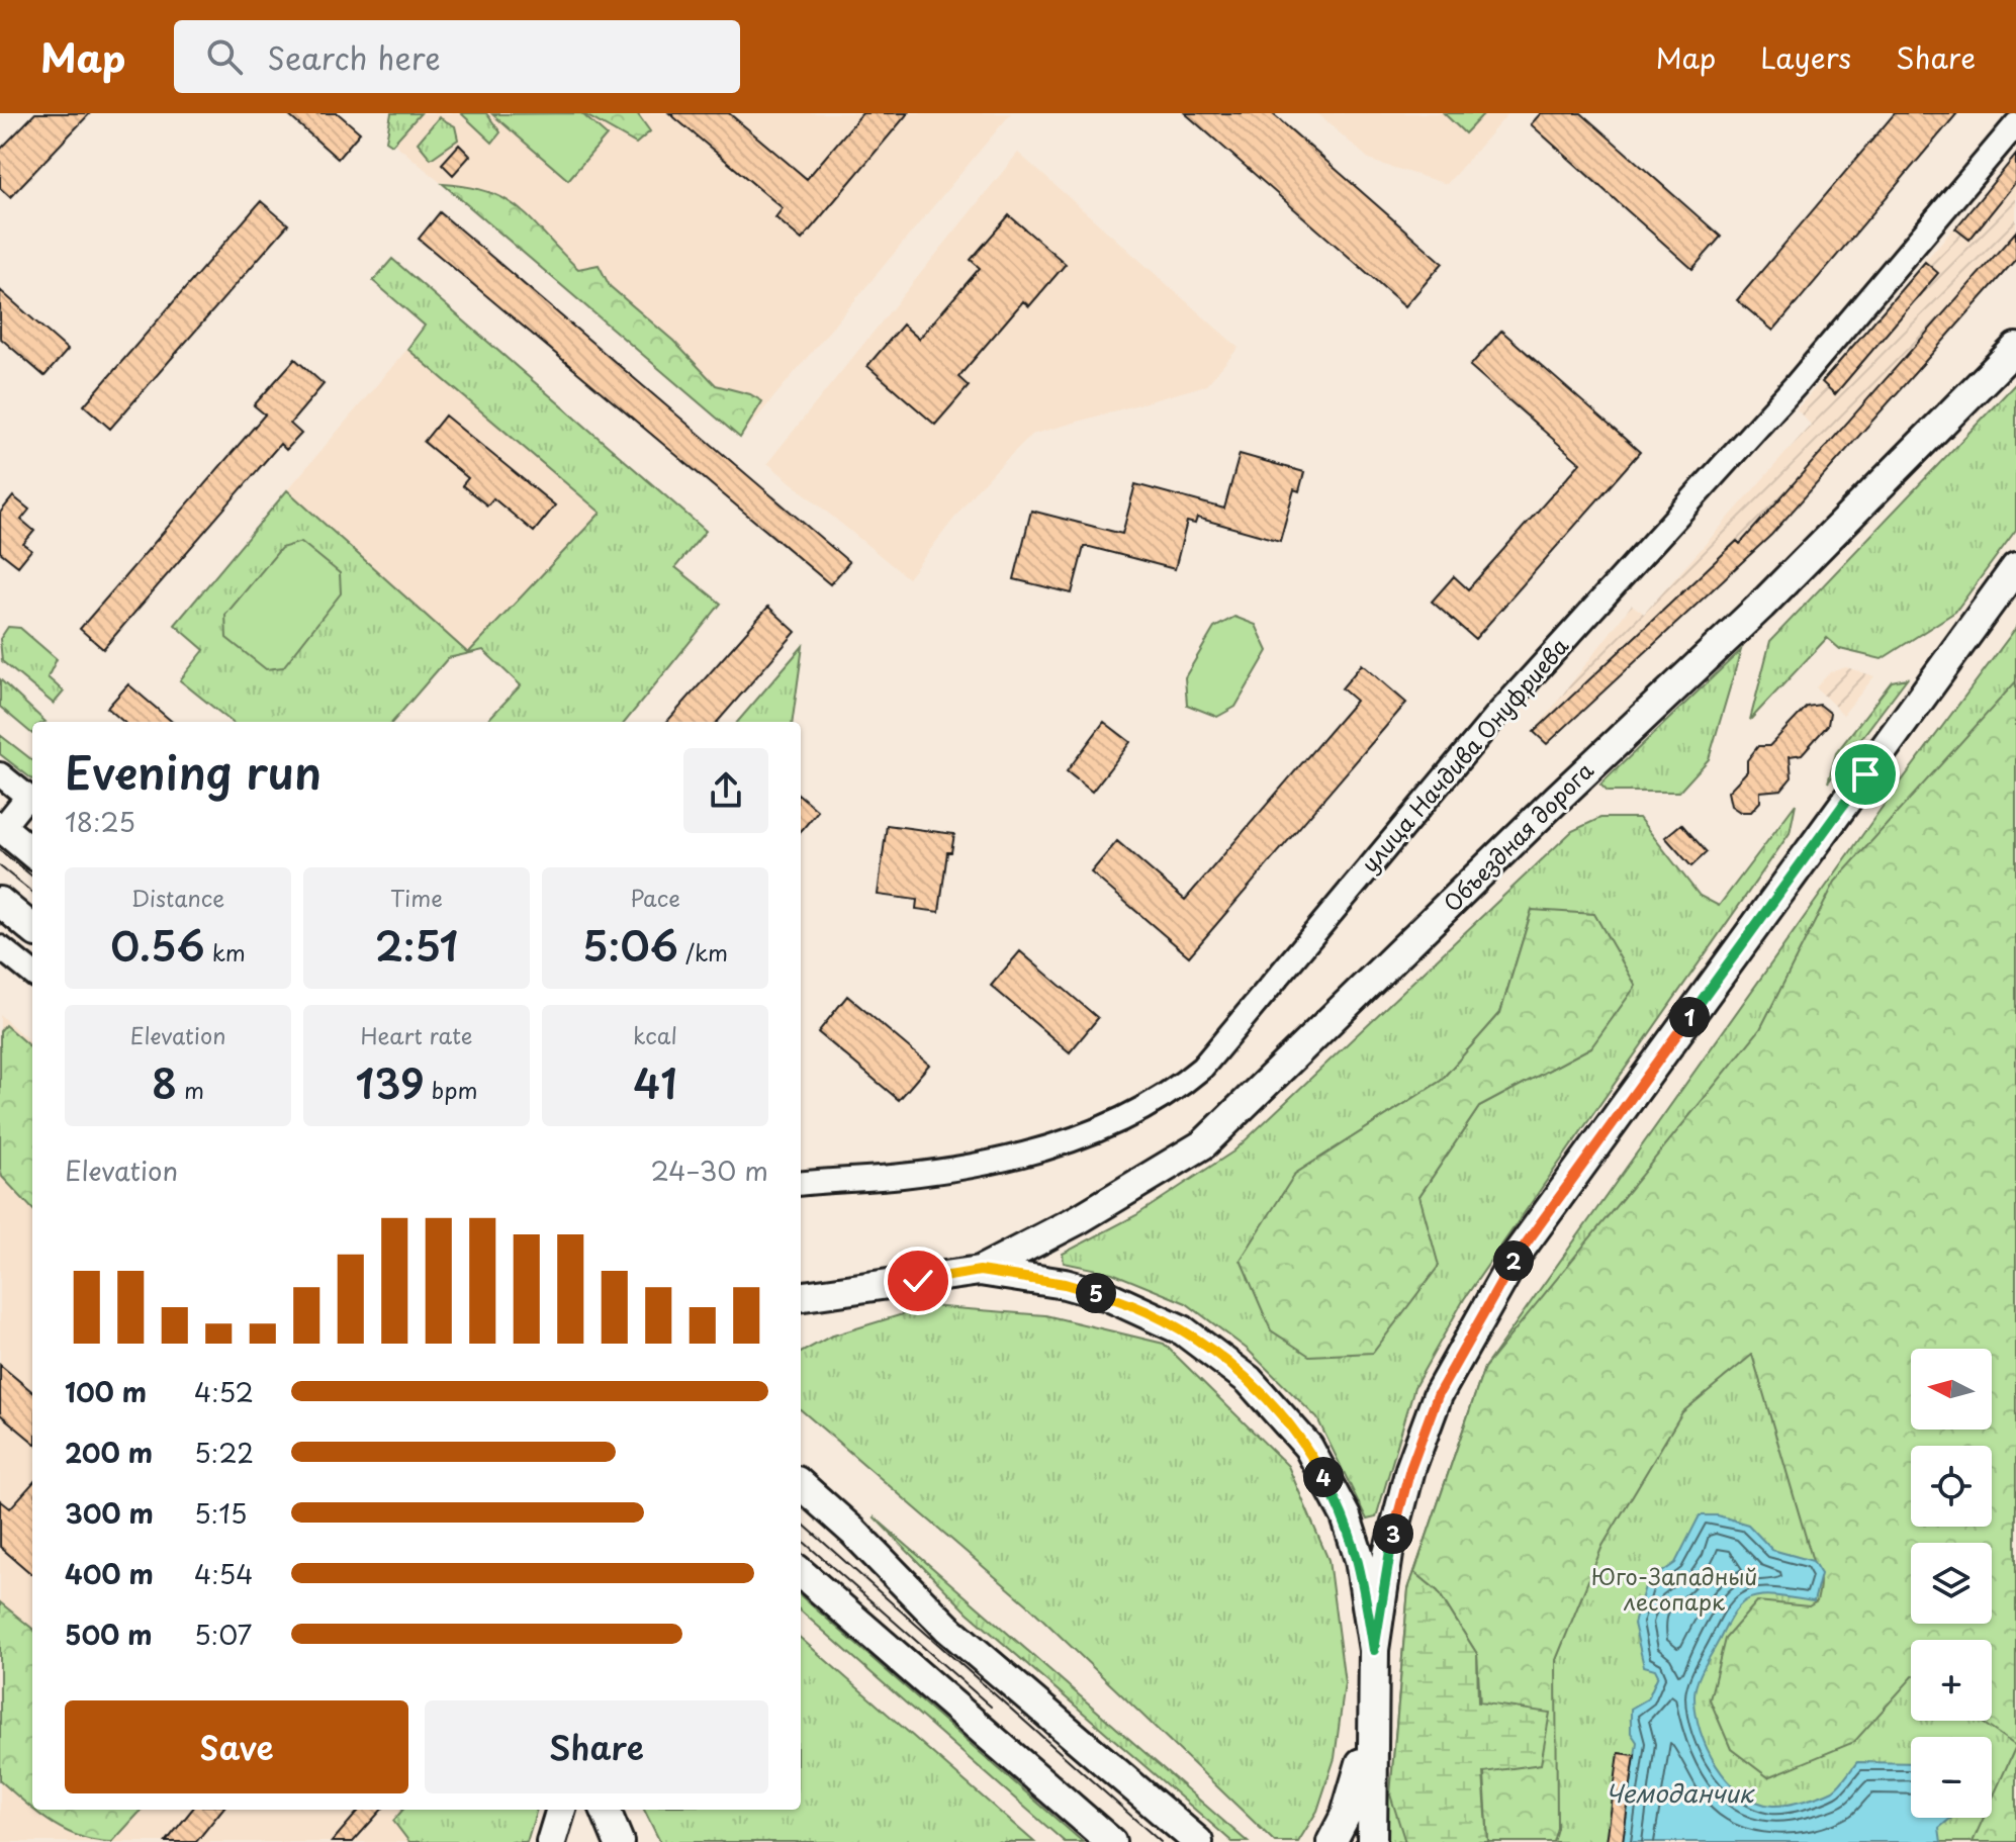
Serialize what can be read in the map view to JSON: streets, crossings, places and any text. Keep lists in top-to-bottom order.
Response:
{
  "streets": {
    "main road": ["Объездная дорога"],
    "street": ["улица Начдива Онуфриева"]
  },
  "water": ["Чемоданчик"],
  "parks": ["Юго-Западный лесопарк"],
  "north": "left",
  "page": {
    "header": "Map",
    "search": "Search here",
    "nav": ["Map", "Layers", "Share"],
    "heading": ["Evening run", "18:25"],
    "stats": [
      ["Distance", "0.56 km"],
      ["Time", "2:51"],
      ["Pace", "5:06 /km"],
      ["Elevation", "8 m"],
      ["Heart rate", "139 bpm"],
      ["kcal", "41"]
    ],
    "pins": [
      "1",
      "2",
      "5",
      "4",
      "3"
    ],
    "chart": ["Elevation", "24–30 m"],
    "map_buttons": ["+", "−"],
    "list": [
      {
        "name": "100 m",
        "note": "4:52"
      },
      {
        "name": "200 m",
        "note": "5:22"
      },
      {
        "name": "300 m",
        "note": "5:15"
      },
      {
        "name": "400 m",
        "note": "4:54"
      },
      {
        "name": "500 m",
        "note": "5:07"
      }
    ],
    "buttons": ["Save", "Share"]
  }
}
